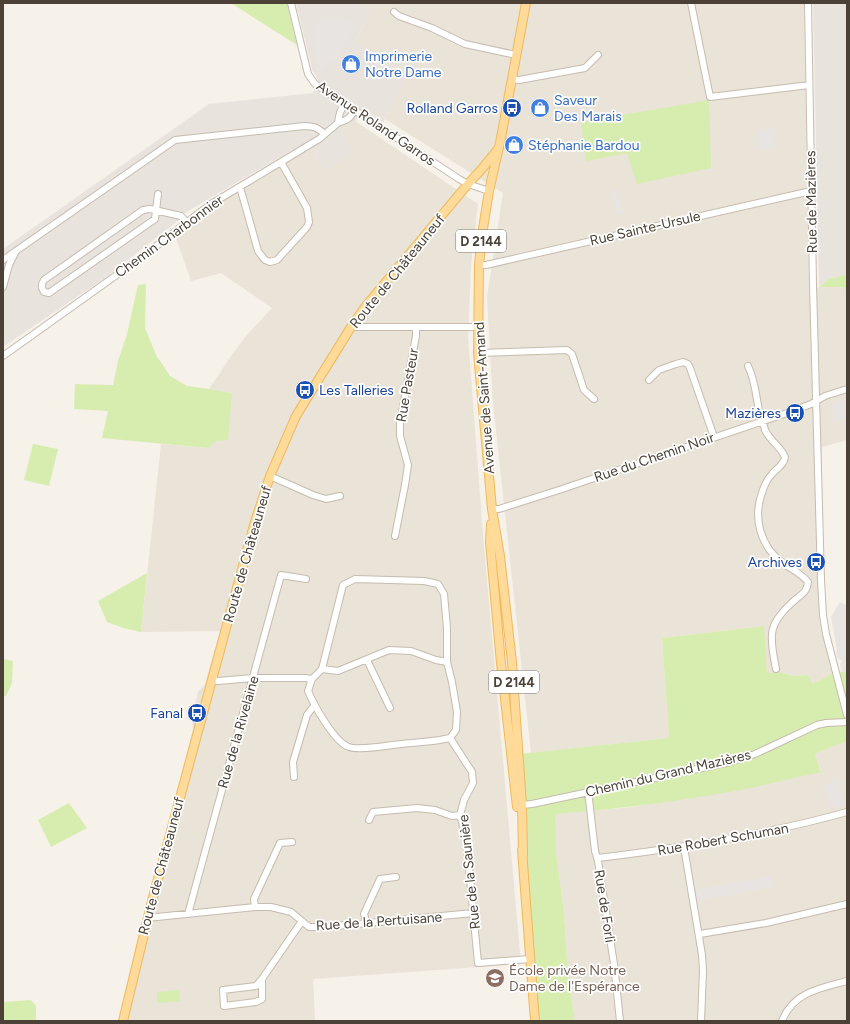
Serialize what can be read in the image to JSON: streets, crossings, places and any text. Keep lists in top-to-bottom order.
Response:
{
  "streets": {
    "main road": ["D 2144", "Route de Châteauneuf", "Avenue de Saint-Amand"],
    "street": [
      "Avenue Roland Garros",
      "Rue de Mazières",
      "Rue Sainte-Ursule",
      "Chemin Charbonnier",
      "Rue Pasteur",
      "Rue du Chemin Noir",
      "Rue de la Rivelaine",
      "Chemin du Grand Mazières",
      "Rue Robert Schuman",
      "Rue de la Saunière",
      "Rue de Forli",
      "Rue de la Pertuisane"
    ]
  },
  "crossings": [
    ["Avenue Roland Garros", "Chemin Charbonnier"],
    ["Avenue Roland Garros", "Route de Châteauneuf"],
    ["Avenue Roland Garros", "Avenue de Saint-Amand"],
    ["Rue de Mazières", "Rue Sainte-Ursule"],
    ["Rue de Mazières", "Rue du Chemin Noir"],
    ["Rue Sainte-Ursule", "Avenue de Saint-Amand"],
    ["Route de Châteauneuf", "Avenue de Saint-Amand"],
    ["Route de Châteauneuf", "Rue de la Pertuisane"],
    ["Avenue de Saint-Amand", "Rue du Chemin Noir"],
    ["Avenue de Saint-Amand", "Chemin du Grand Mazières"],
    ["Avenue de Saint-Amand", "Rue de la Saunière"],
    ["Rue de la Rivelaine", "Rue de la Pertuisane"],
    ["Chemin du Grand Mazières", "Rue de Forli"],
    ["Rue Robert Schuman", "Rue de Forli"],
    ["Rue de la Saunière", "Rue de la Pertuisane"]
  ],
  "places": {
    "shop": ["Imprimerie Notre Dame", "Saveur Des Marais", "Stéphanie Bardou"],
    "bus stop": [
      "Rolland Garros",
      "Les Talleries",
      "Mazières",
      "Archives",
      "Fanal"
    ],
    "school or university": ["École privée Notre Dame de l'Espérance"]
  }
}
